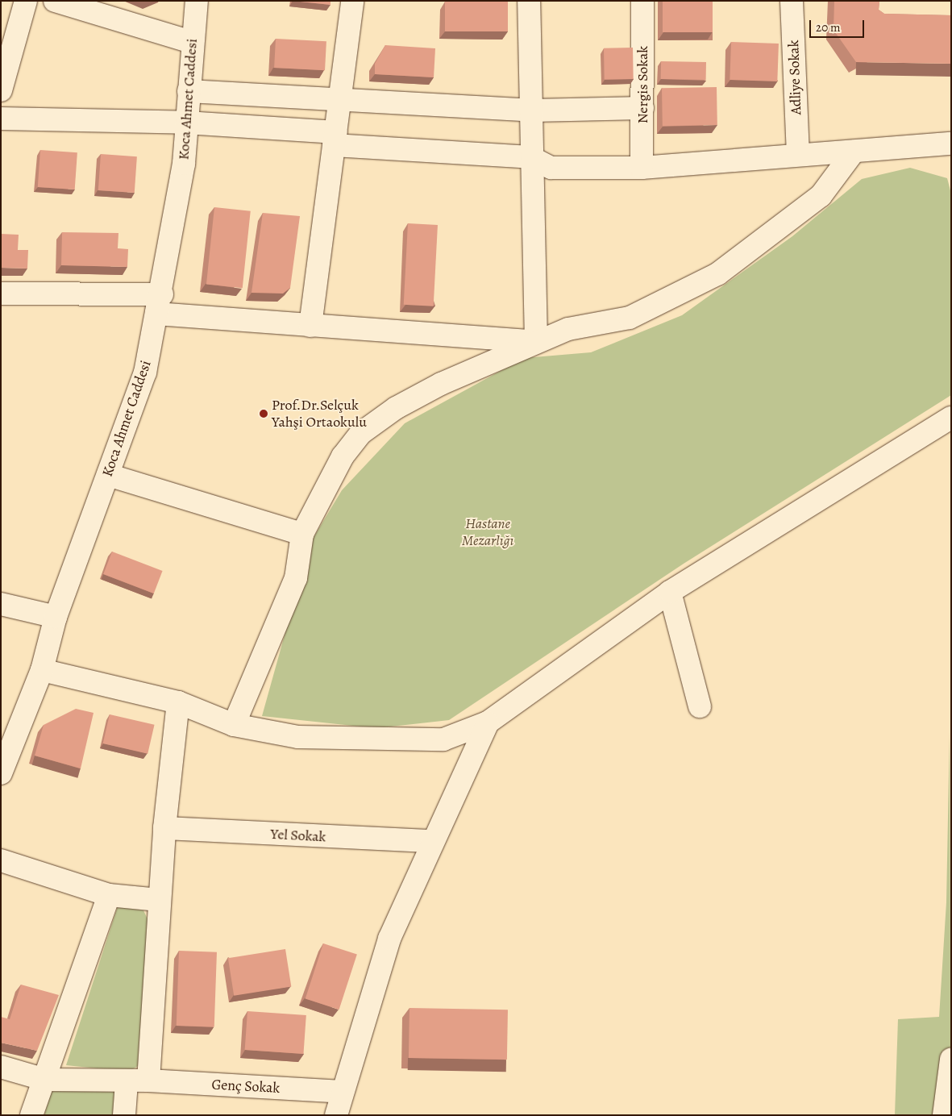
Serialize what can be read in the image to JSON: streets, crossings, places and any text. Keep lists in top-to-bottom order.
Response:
{
  "streets": {
    "street": [
      "Adliye Sokak",
      "Nergis Sokak",
      "Koca Ahmet Caddesi",
      "Yel Sokak",
      "Genç Sokak"
    ]
  },
  "parks": ["Hastane Mezarlığı"],
  "places": ["Prof.Dr.Selçuk Yahşi Ortaokulu"],
  "scale_bar": "20 m"
}
